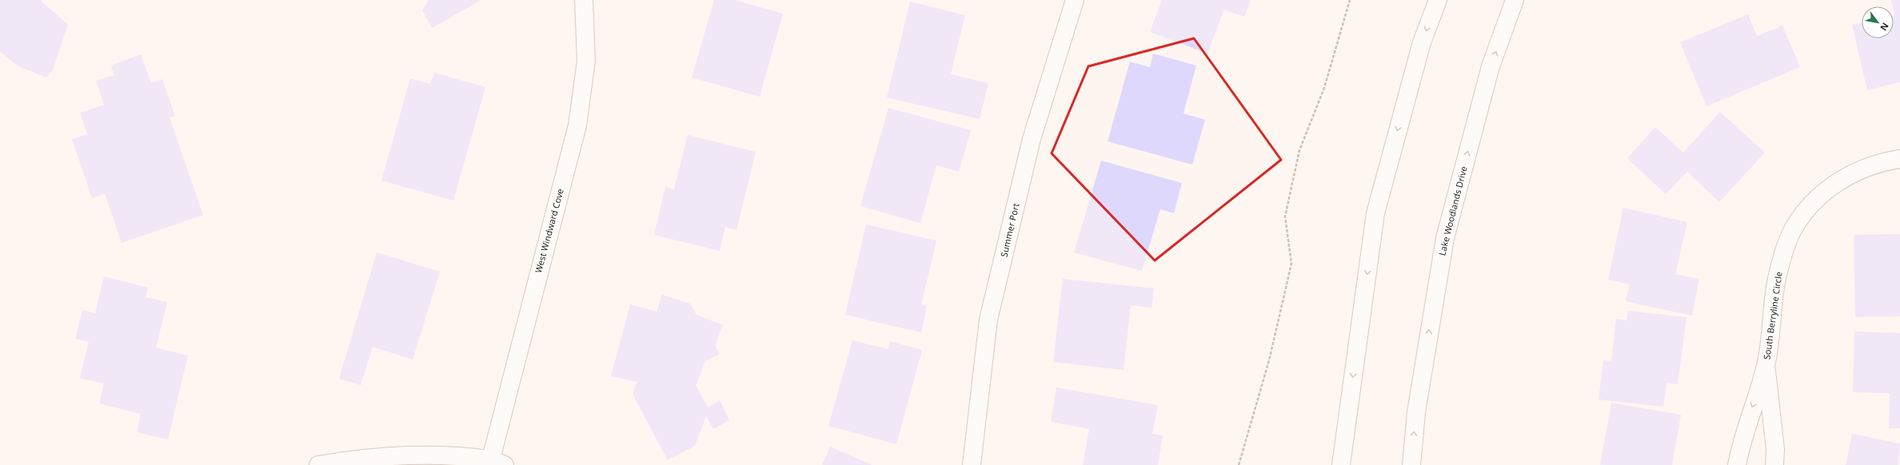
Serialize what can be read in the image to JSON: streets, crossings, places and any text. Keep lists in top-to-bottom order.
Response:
{
  "streets": {
    "street": [
      "Lake Woodlands Drive",
      "Summer Port",
      "West Windward Cove",
      "South Berryline Circle"
    ]
  },
  "north": "bottom right"
}
